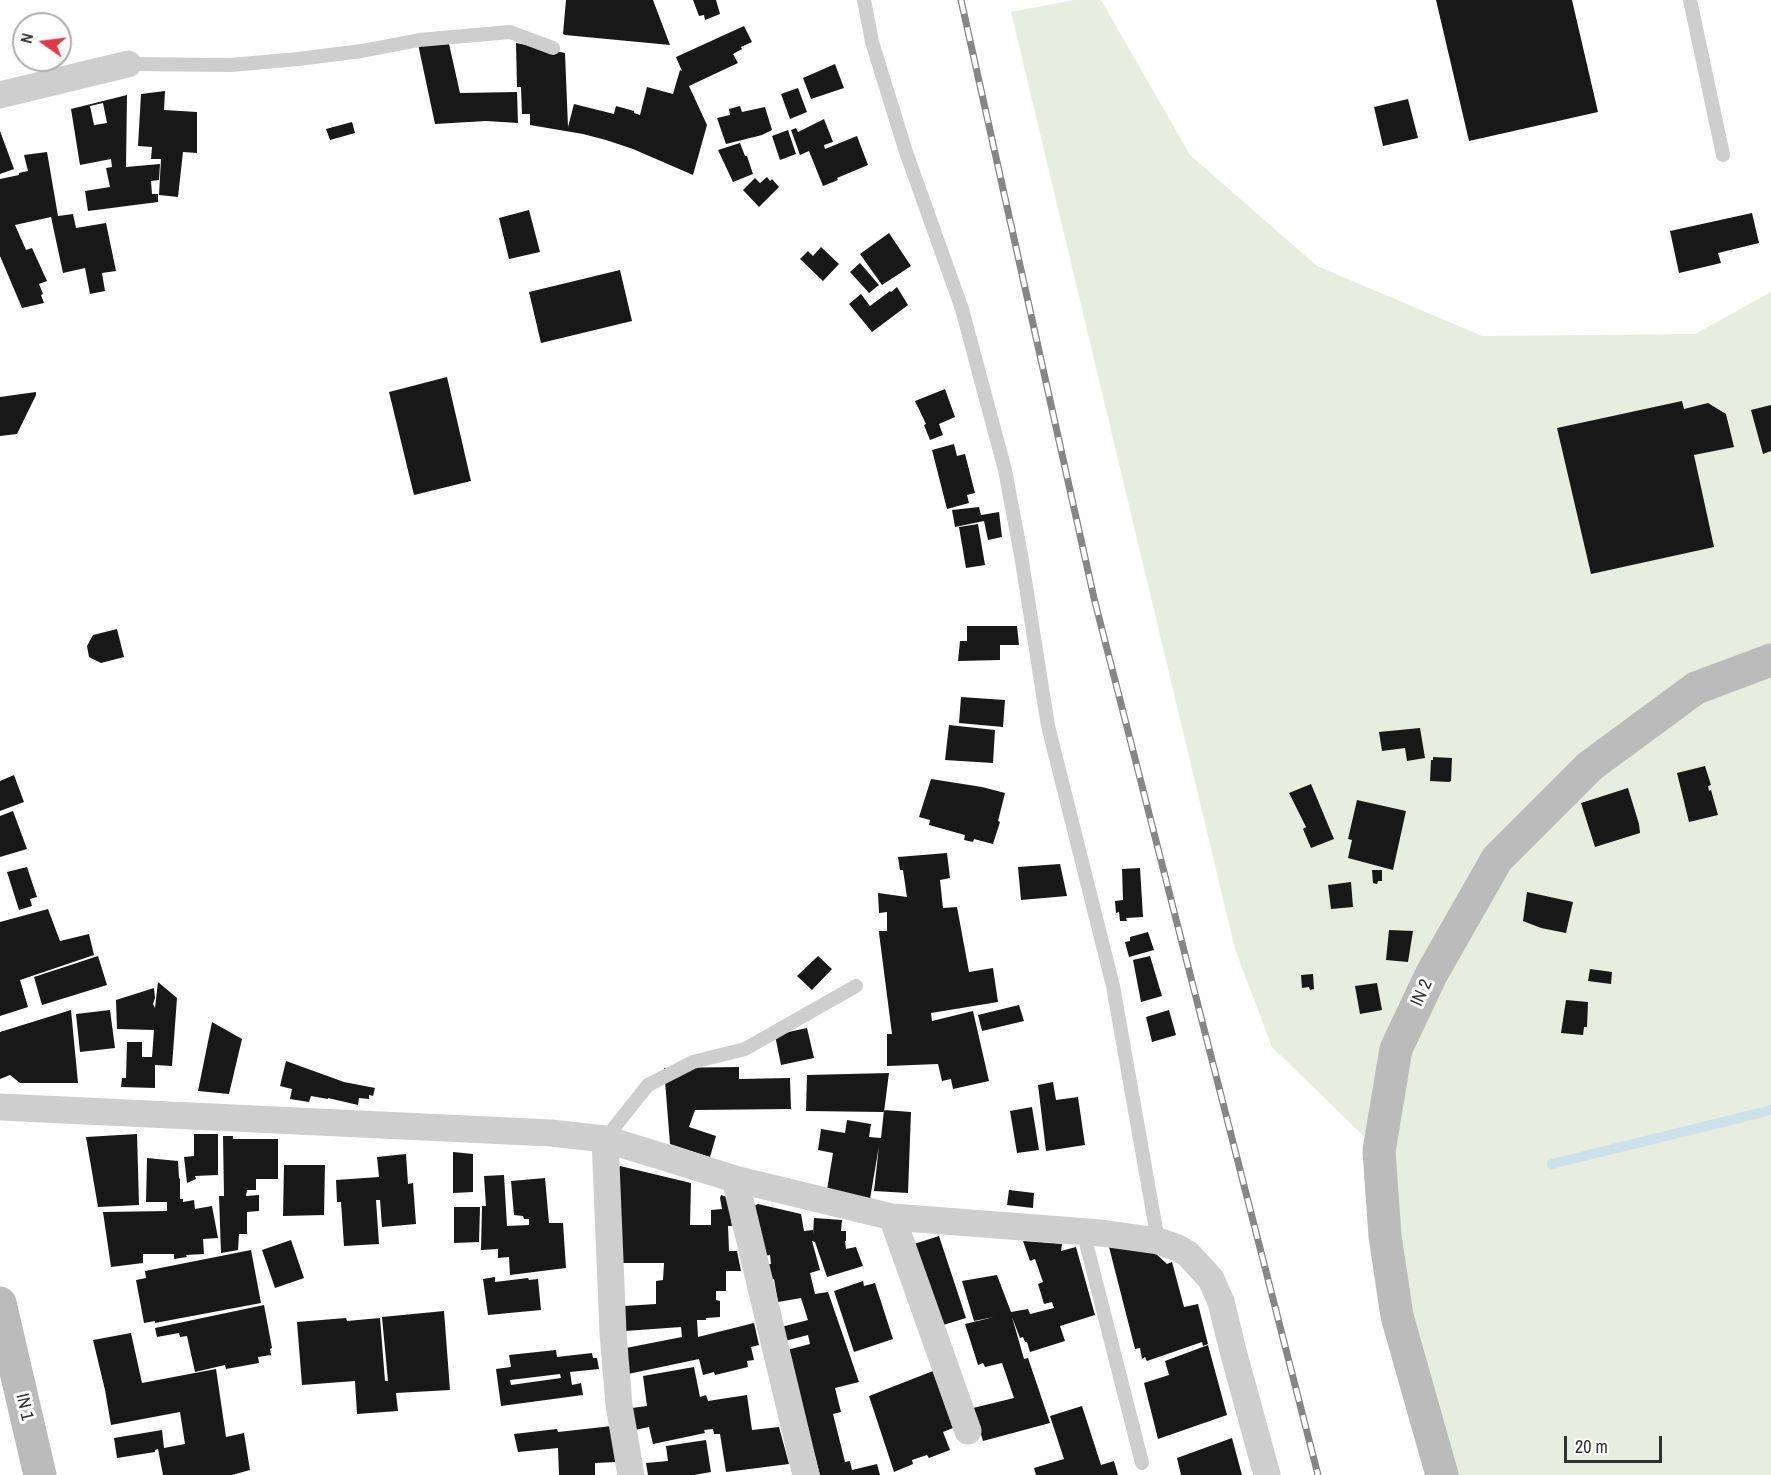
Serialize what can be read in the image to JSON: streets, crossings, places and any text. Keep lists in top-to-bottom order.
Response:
{
  "streets": {
    "street": ["IN 2", "IN 1"]
  },
  "scale_bar": "20 m",
  "north": "left"
}
